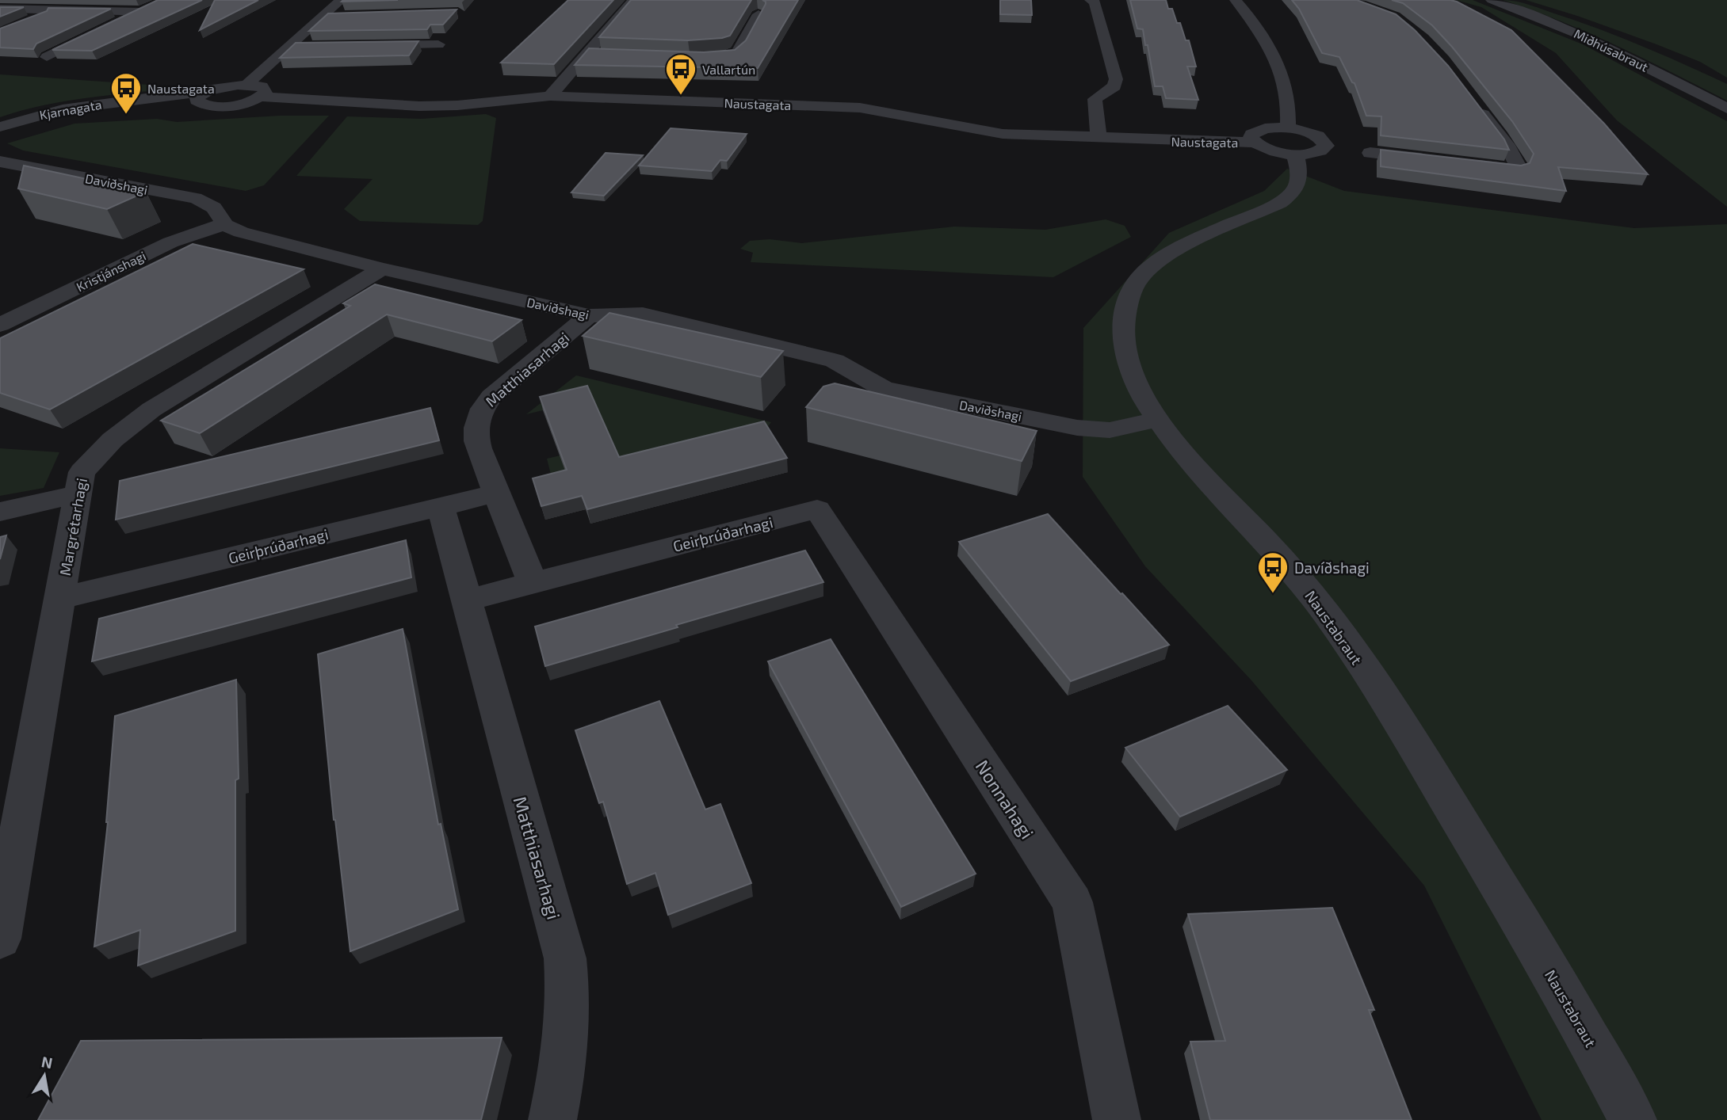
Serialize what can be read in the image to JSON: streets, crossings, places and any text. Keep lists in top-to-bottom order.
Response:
{
  "streets": {
    "street": [
      "Miðhúsabraut",
      "Naustagata",
      "Kjarnagata",
      "Daviðshagi",
      "Kristjánshagi",
      "Matthiasarhagi",
      "Margrétarhagi",
      "Geirþrúðarhagi",
      "Naustabraut",
      "Nonnahagi"
    ]
  },
  "crossings": [
    ["Naustagata", "Naustabraut"],
    ["Daviðshagi", "Kristjánshagi"],
    ["Daviðshagi", "Matthiasarhagi"],
    ["Daviðshagi", "Margrétarhagi"],
    ["Daviðshagi", "Naustabraut"],
    ["Matthiasarhagi", "Geirþrúðarhagi"],
    ["Margrétarhagi", "Geirþrúðarhagi"],
    ["Geirþrúðarhagi", "Nonnahagi"]
  ],
  "places": {
    "bus stop": ["Vallartún", "Naustagata", "Davíðshagi"]
  },
  "north": "top"
}
